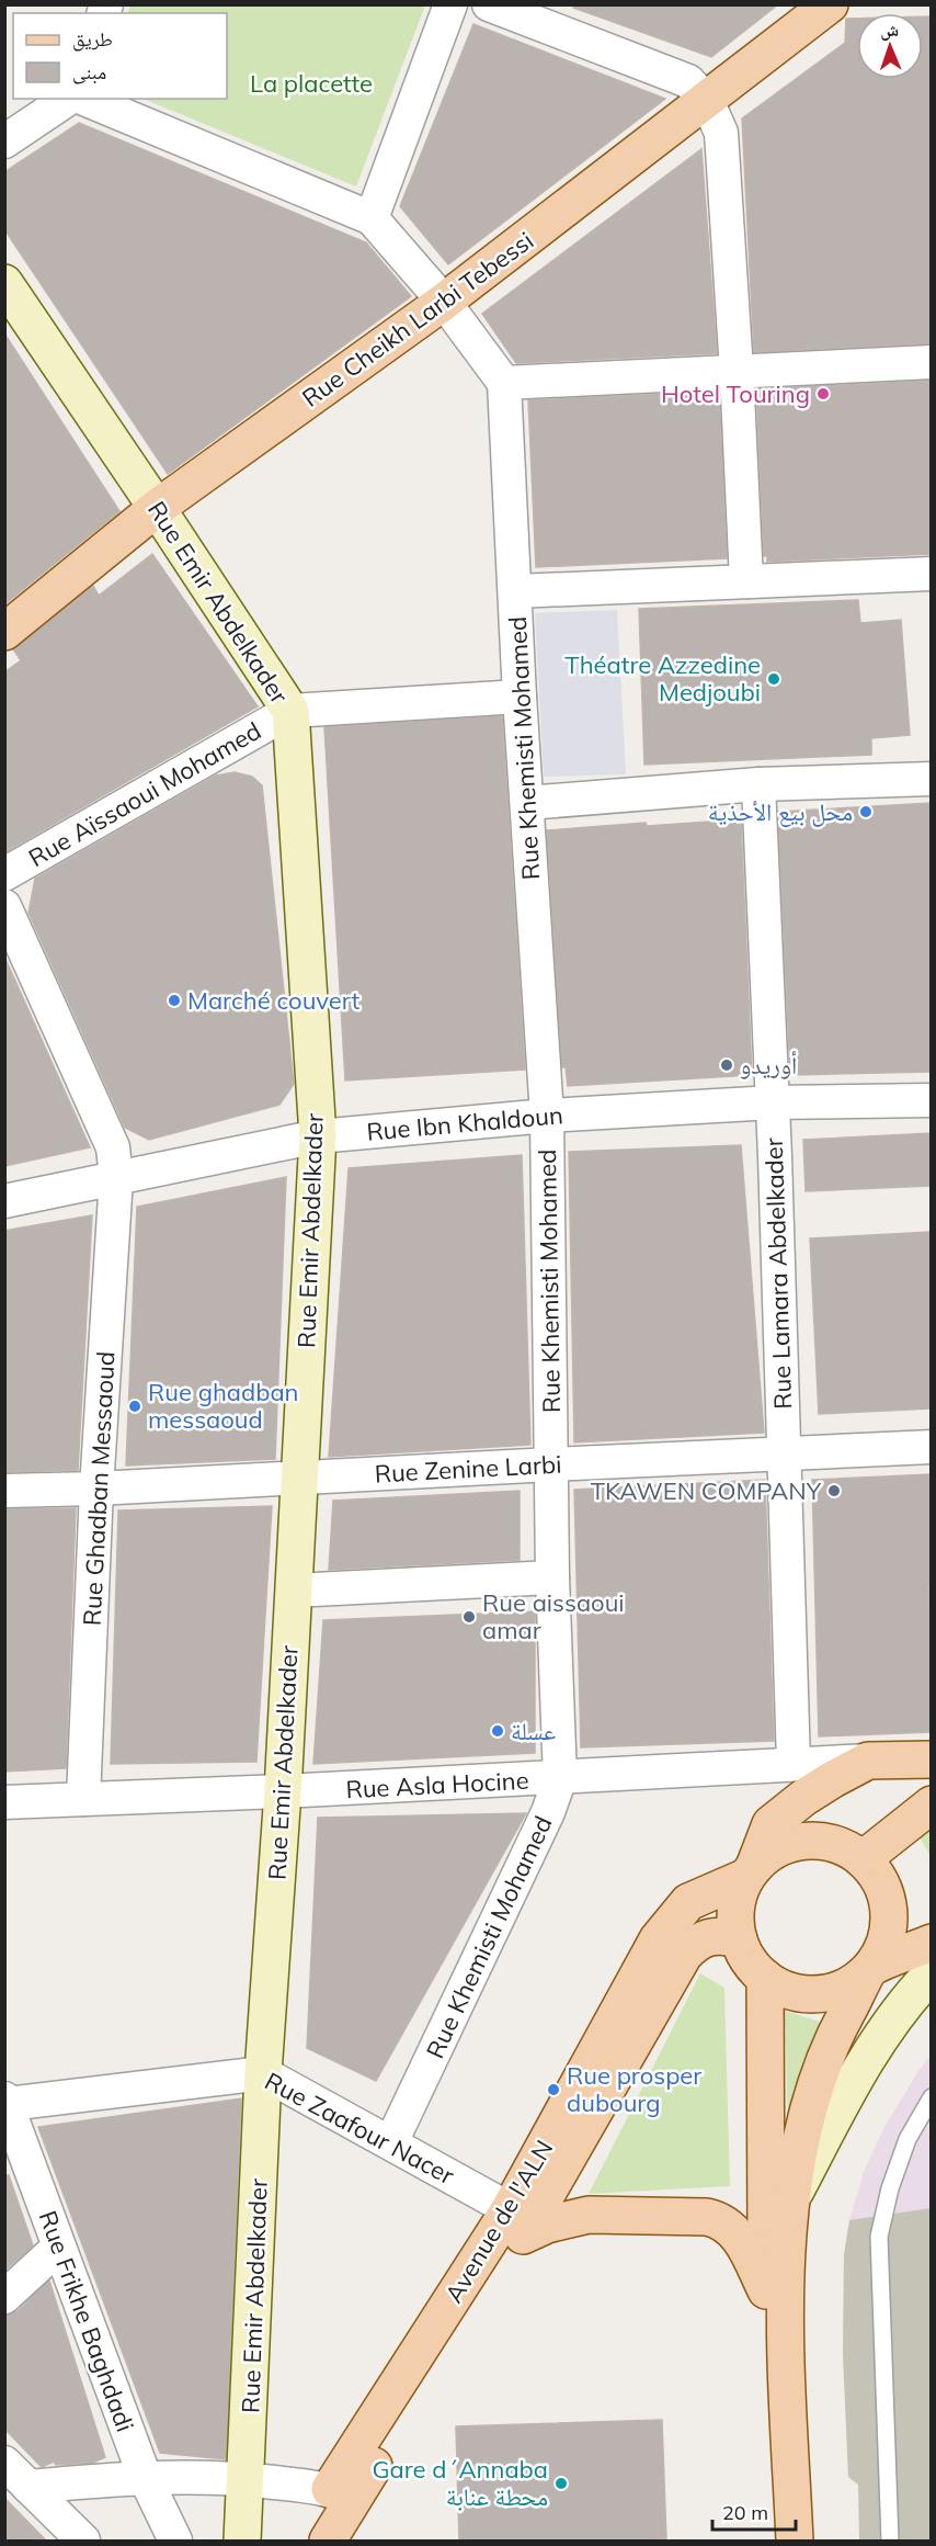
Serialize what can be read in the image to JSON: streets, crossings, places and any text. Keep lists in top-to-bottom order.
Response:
{
  "streets": {
    "main road": ["Rue Cheikh Larbi Tebessi", "Rue Asla Hocine", "Avenue de l'ALN"],
    "street": [
      "Rue Emir Abdelkader",
      "Rue Khemisti Mohamed",
      "Rue Aïssaoui Mohamed",
      "Rue Ibn Khaldoun",
      "Rue Lamara Abdelkader",
      "Rue Zenine Larbi",
      "Rue Ghadban Messaoud",
      "Rue Zaafour Nacer",
      "Rue Frikhe Baghdadi"
    ]
  },
  "crossings": [
    ["Rue Cheikh Larbi Tebessi", "Rue Emir Abdelkader"],
    ["Rue Emir Abdelkader", "Rue Aïssaoui Mohamed"],
    ["Rue Emir Abdelkader", "Rue Ibn Khaldoun"],
    ["Rue Emir Abdelkader", "Rue Zenine Larbi"],
    ["Rue Emir Abdelkader", "Rue Asla Hocine"],
    ["Rue Emir Abdelkader", "Rue Zaafour Nacer"],
    ["Rue Khemisti Mohamed", "Rue Aïssaoui Mohamed"],
    ["Rue Khemisti Mohamed", "Rue Ibn Khaldoun"],
    ["Rue Khemisti Mohamed", "Rue Zenine Larbi"],
    ["Rue Khemisti Mohamed", "Rue Asla Hocine"],
    ["Rue Khemisti Mohamed", "Rue Zaafour Nacer"],
    ["Rue Ibn Khaldoun", "Rue Lamara Abdelkader"],
    ["Rue Ibn Khaldoun", "Rue Ghadban Messaoud"],
    ["Rue Lamara Abdelkader", "Rue Zenine Larbi"],
    ["Rue Lamara Abdelkader", "Rue Asla Hocine"],
    ["Rue Zenine Larbi", "Rue Ghadban Messaoud"],
    ["Rue Ghadban Messaoud", "Rue Asla Hocine"],
    ["Rue Asla Hocine", "Avenue de l'ALN"],
    ["Rue Zaafour Nacer", "Avenue de l'ALN"],
    ["Rue Zaafour Nacer", "Rue Frikhe Baghdadi"]
  ],
  "parks": ["La placette"],
  "places": [
    "Hotel Touring",
    "Théatre Azzedine Medjoubi",
    "محل بيع الأحذية",
    "Marché couvert",
    "أوريدو",
    "Rue ghadban messaoud",
    "TKAWEN COMPANY",
    "Rue aissaoui amar",
    "عسلة",
    "Rue prosper dubourg",
    "Gare d´Annaba محطة عنابة"
  ],
  "legend": ["طريق", "مبنى"],
  "scale_bar": "20 m",
  "north": "top"
}
